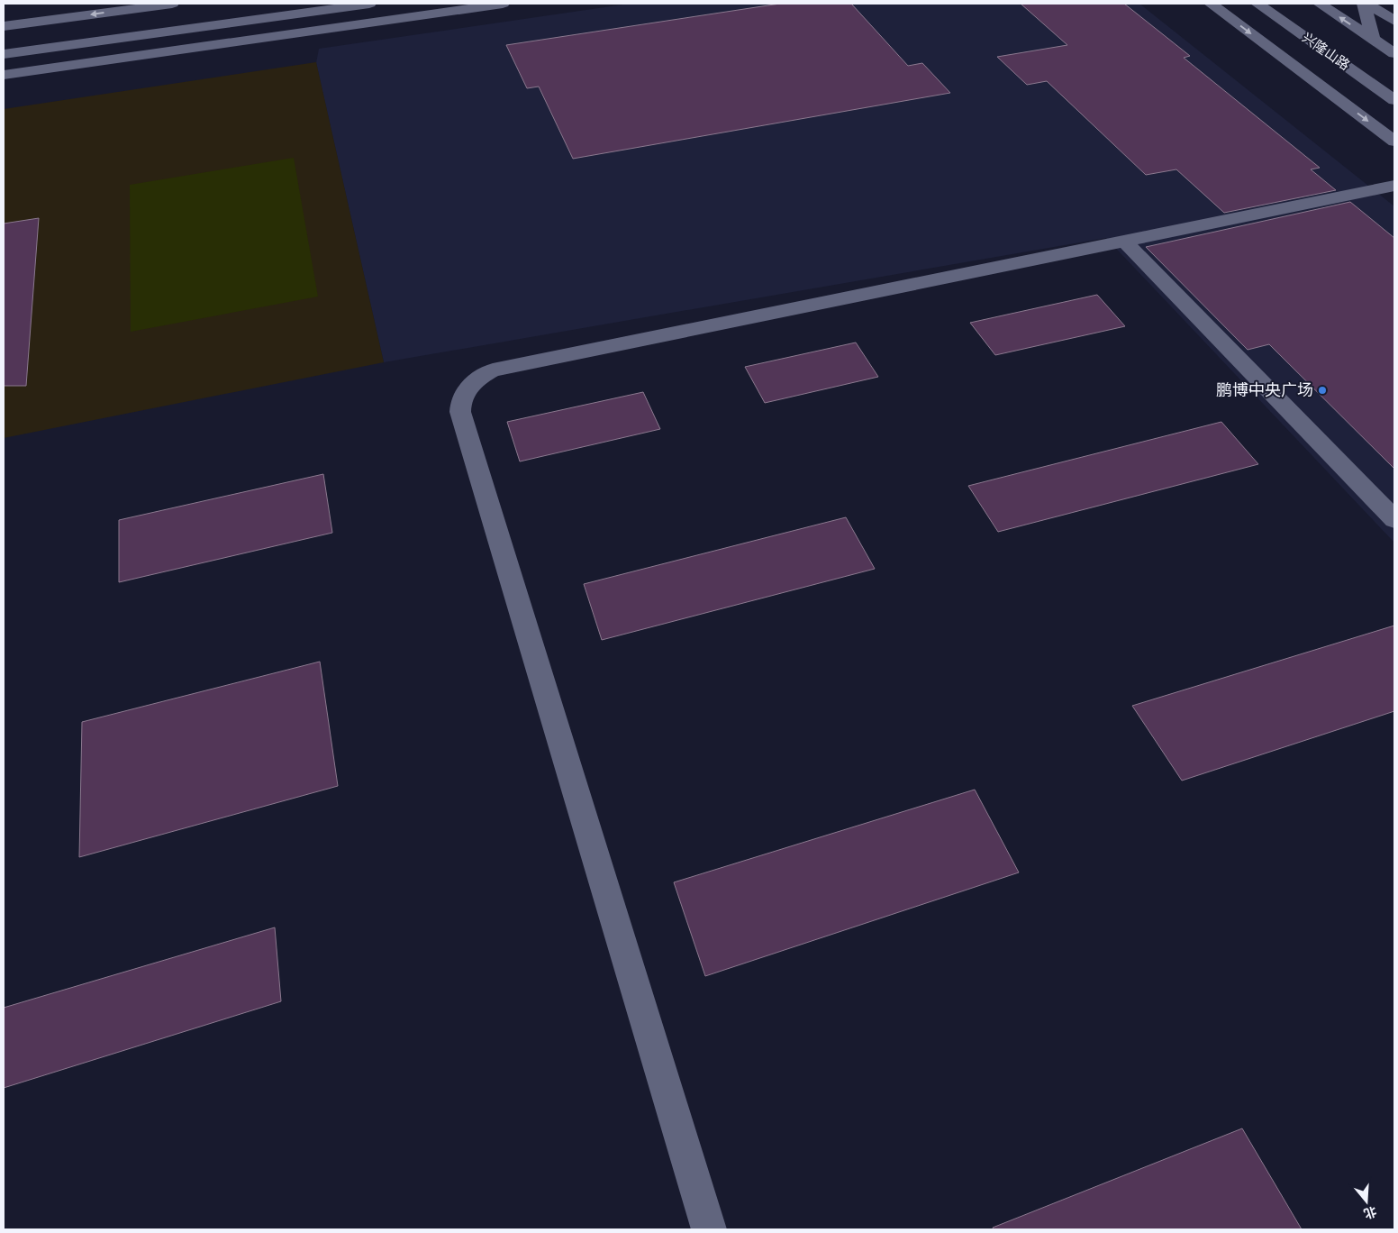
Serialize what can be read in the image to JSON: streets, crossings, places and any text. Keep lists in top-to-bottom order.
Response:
{
  "streets": {
    "street": ["兴隆山路"]
  },
  "places": ["鹏博·中央广场"],
  "north": "bottom"
}
